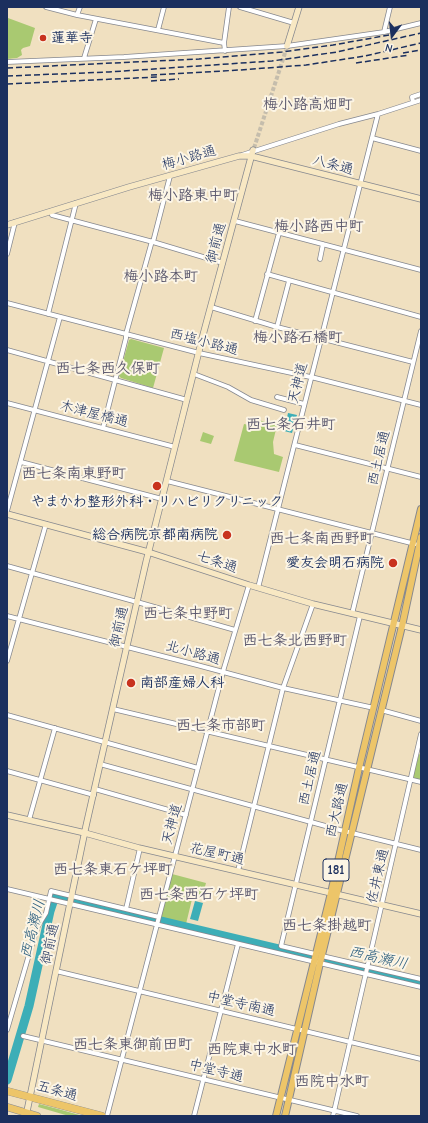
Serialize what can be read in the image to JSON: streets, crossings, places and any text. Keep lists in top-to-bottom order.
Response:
{
  "streets": {
    "highway": ["五条通"],
    "main road": ["西大路通", "181"],
    "street": [
      "梅小路通",
      "八条通",
      "御前通",
      "西塩小路通",
      "天神道",
      "木津屋橋通",
      "西土居通",
      "七条通",
      "北小路通",
      "花屋町通",
      "佐井東通",
      "中堂寺南通",
      "中堂寺通"
    ]
  },
  "crossings": [
    ["梅小路通", "八条通"],
    ["八条通", "御前通"],
    ["八条通", "天神道"],
    ["御前通", "西塩小路通"],
    ["御前通", "木津屋橋通"],
    ["御前通", "七条通"],
    ["御前通", "北小路通"],
    ["御前通", "花屋町通"],
    ["御前通", "中堂寺南通"],
    ["御前通", "中堂寺通"],
    ["御前通", "五条通"],
    ["西塩小路通", "天神道"],
    ["西塩小路通", "西土居通"],
    ["天神道", "七条通"],
    ["天神道", "北小路通"],
    ["天神道", "花屋町通"],
    ["天神道", "中堂寺南通"],
    ["天神道", "中堂寺通"],
    ["西土居通", "七条通"],
    ["西土居通", "北小路通"],
    ["西土居通", "西大路通"],
    ["西土居通", "花屋町通"],
    ["七条通", "西大路通"],
    ["北小路通", "西大路通"],
    ["西大路通", "花屋町通"],
    ["西大路通", "中堂寺南通"],
    ["西大路通", "中堂寺通"],
    ["花屋町通", "佐井東通"],
    ["佐井東通", "中堂寺南通"],
    ["佐井東通", "中堂寺通"]
  ],
  "districts": [
    "梅小路高畑町",
    "梅小路東中町",
    "梅小路西中町",
    "梅小路本町",
    "梅小路石橋町",
    "西七条西久保町",
    "西七条石井町",
    "西七条南東野町",
    "西七条南西野町",
    "西七条中野町",
    "西七条北西野町",
    "西七条市部町",
    "西七条東石ケ坪町",
    "西七条西石ケ坪町",
    "西七条掛越町",
    "西七条東御前田町",
    "西院東中水町",
    "西院中水町"
  ],
  "water": ["西高瀬川"],
  "places": [
    "蓮華寺",
    "やまかわ整形外科・リハビリクリニック",
    "総合病院京都南病院",
    "愛友会明石病院",
    "南部産婦人科"
  ],
  "north": "bottom"
}
